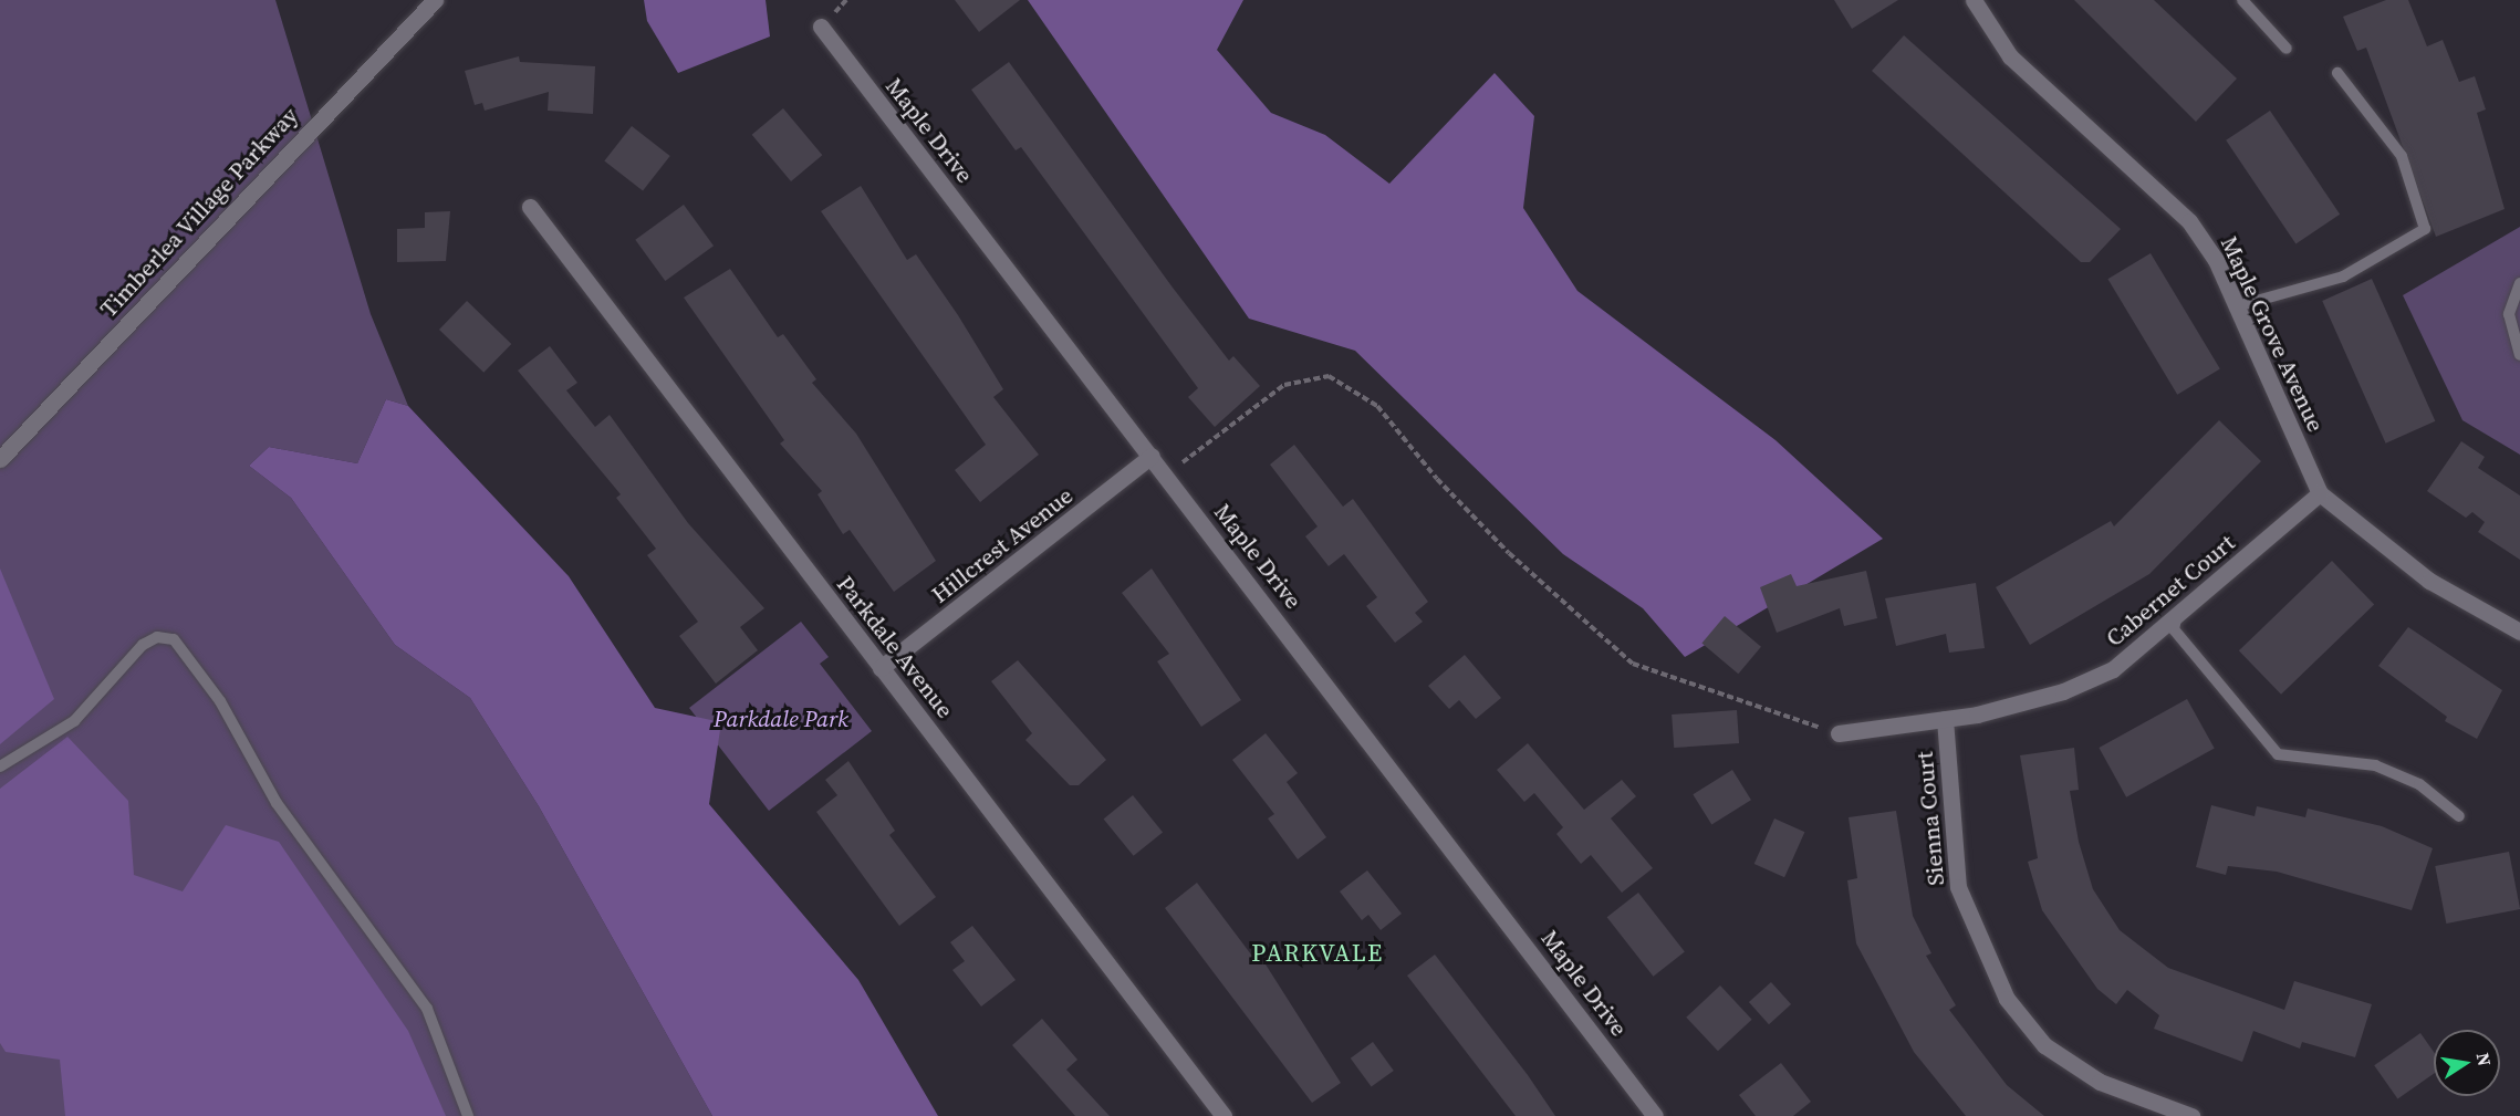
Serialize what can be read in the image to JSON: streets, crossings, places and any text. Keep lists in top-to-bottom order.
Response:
{
  "streets": {
    "street": [
      "Maple Drive",
      "Timberlea Village Parkway",
      "Maple Grove Avenue",
      "Hillcrest Avenue",
      "Cabernet Court",
      "Parkdale Avenue",
      "Sienna Court"
    ]
  },
  "crossings": [
    ["Maple Drive", "Hillcrest Avenue"],
    ["Maple Grove Avenue", "Cabernet Court"],
    ["Hillcrest Avenue", "Parkdale Avenue"],
    ["Cabernet Court", "Sienna Court"]
  ],
  "districts": ["PARKVALE"],
  "parks": ["Parkdale Park"],
  "north": "right"
}
